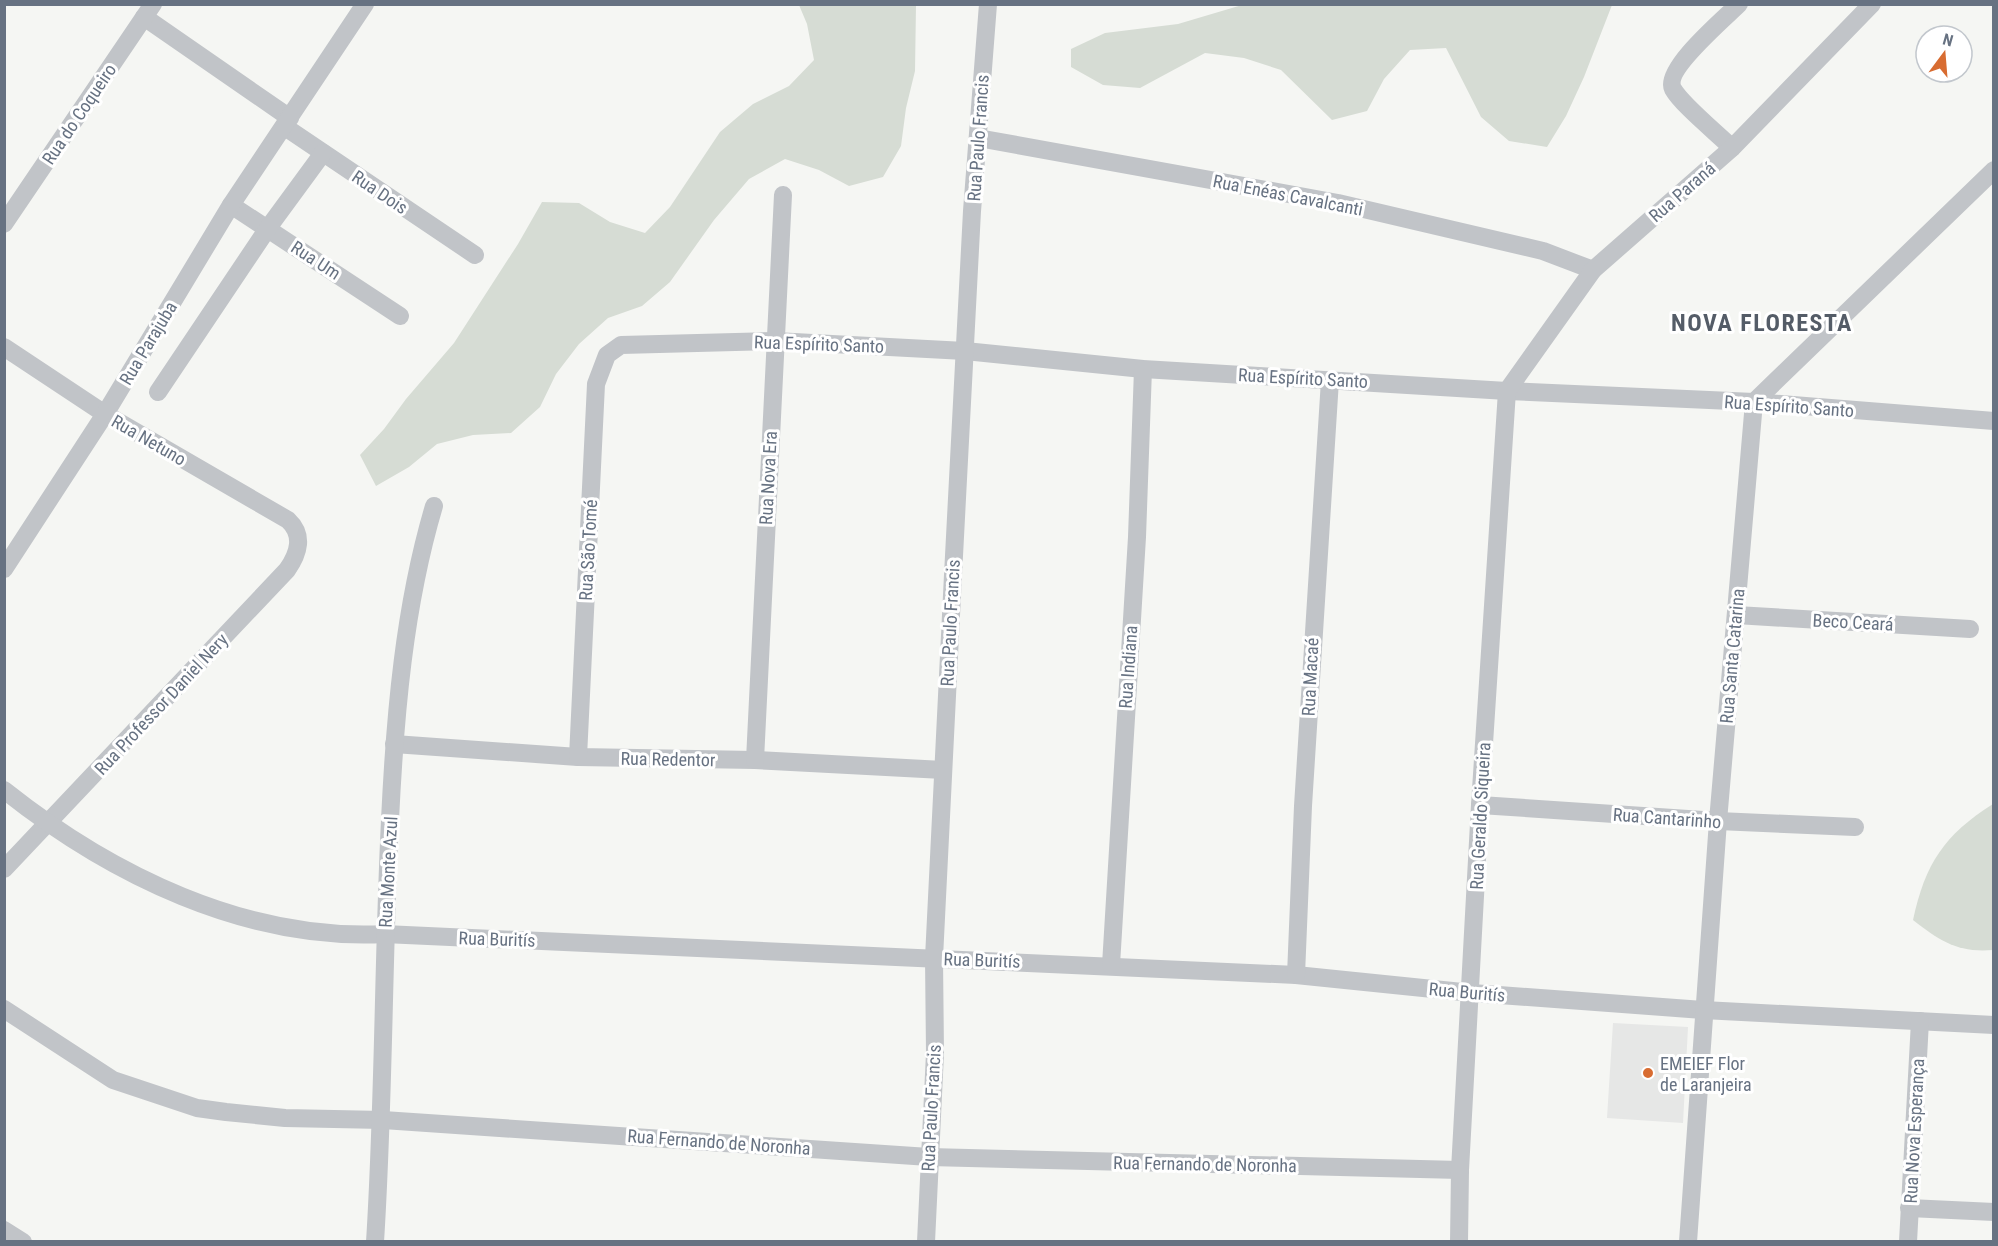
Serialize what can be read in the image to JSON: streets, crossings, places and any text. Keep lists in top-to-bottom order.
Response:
{
  "streets": {
    "street": [
      "Rua do Coqueiro",
      "Rua Paulo Francis",
      "Rua Dois",
      "Rua Paraná",
      "Rua Enéas Cavalcanti",
      "Rua Um",
      "Rua Parajuba",
      "Rua Espírito Santo",
      "Rua Netuno",
      "Rua Nova Era",
      "Rua São Tomé",
      "Beco Ceará",
      "Rua Santa Catarina",
      "Rua Indiana",
      "Rua Macaé",
      "Rua Professor Daniel Nery",
      "Rua Redentor",
      "Rua Geraldo Siqueira",
      "Rua Cantarinho",
      "Rua Monte Azul",
      "Rua Buritís",
      "Rua Nova Esperança",
      "Rua Fernando de Noronha"
    ]
  },
  "crossings": [
    ["Rua Paulo Francis", "Rua Enéas Cavalcanti"],
    ["Rua Paulo Francis", "Rua Espírito Santo"],
    ["Rua Paulo Francis", "Rua Redentor"],
    ["Rua Paulo Francis", "Rua Buritís"],
    ["Rua Paulo Francis", "Rua Fernando de Noronha"],
    ["Rua Dois", "Rua Parajuba"],
    ["Rua Paraná", "Rua Enéas Cavalcanti"],
    ["Rua Paraná", "Rua Espírito Santo"],
    ["Rua Paraná", "Rua Geraldo Siqueira"],
    ["Rua Um", "Rua Parajuba"],
    ["Rua Parajuba", "Rua Netuno"],
    ["Rua Espírito Santo", "Rua Nova Era"],
    ["Rua Espírito Santo", "Rua São Tomé"],
    ["Rua Espírito Santo", "Rua Santa Catarina"],
    ["Rua Espírito Santo", "Rua Indiana"],
    ["Rua Espírito Santo", "Rua Macaé"],
    ["Rua Espírito Santo", "Rua Geraldo Siqueira"],
    ["Rua Netuno", "Rua Professor Daniel Nery"],
    ["Rua Nova Era", "Rua Redentor"],
    ["Rua São Tomé", "Rua Redentor"],
    ["Beco Ceará", "Rua Santa Catarina"],
    ["Rua Santa Catarina", "Rua Cantarinho"],
    ["Rua Santa Catarina", "Rua Buritís"],
    ["Rua Indiana", "Rua Buritís"],
    ["Rua Macaé", "Rua Buritís"],
    ["Rua Professor Daniel Nery", "Rua Buritís"],
    ["Rua Redentor", "Rua Monte Azul"],
    ["Rua Geraldo Siqueira", "Rua Cantarinho"],
    ["Rua Geraldo Siqueira", "Rua Buritís"],
    ["Rua Geraldo Siqueira", "Rua Fernando de Noronha"],
    ["Rua Monte Azul", "Rua Buritís"],
    ["Rua Monte Azul", "Rua Fernando de Noronha"],
    ["Rua Buritís", "Rua Nova Esperança"]
  ],
  "districts": ["NOVA FLORESTA"],
  "places": ["EMEIEF Flor de Laranjeira"],
  "north": "top"
}
